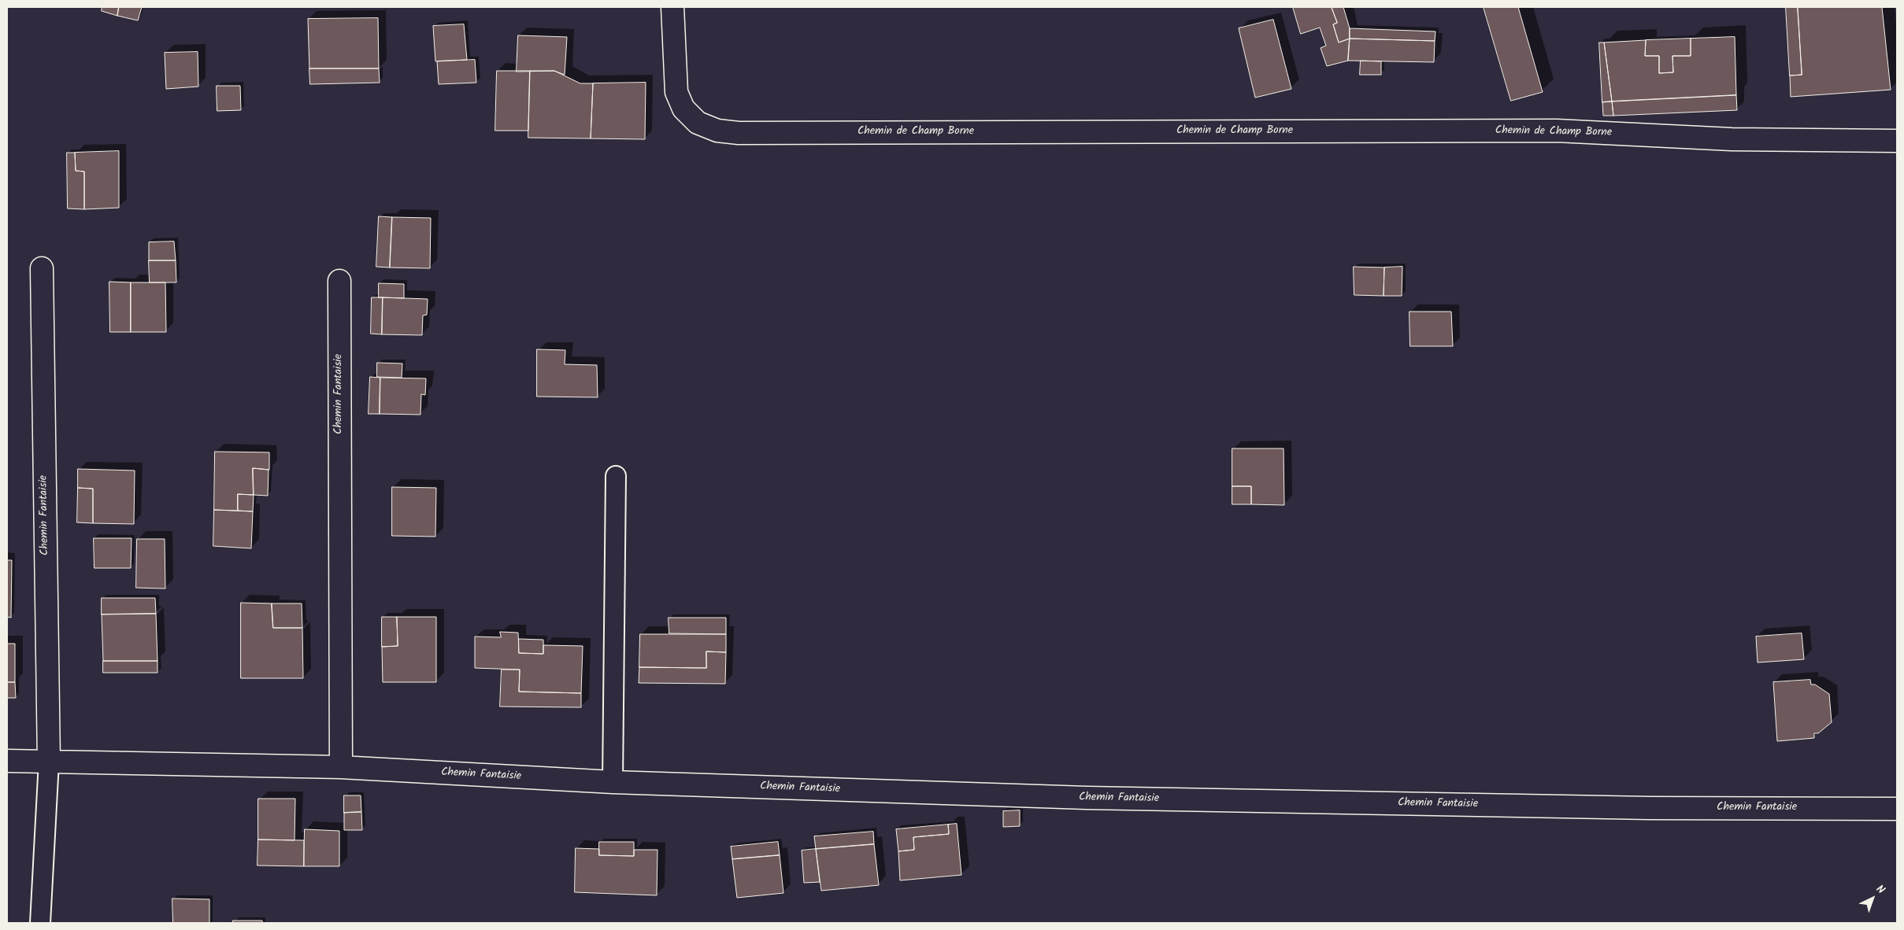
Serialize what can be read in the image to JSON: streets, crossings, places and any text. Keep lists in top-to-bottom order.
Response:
{
  "streets": {
    "street": ["Chemin de Champ Borne", "Chemin Fantaisie"]
  },
  "north": "top right"
}
